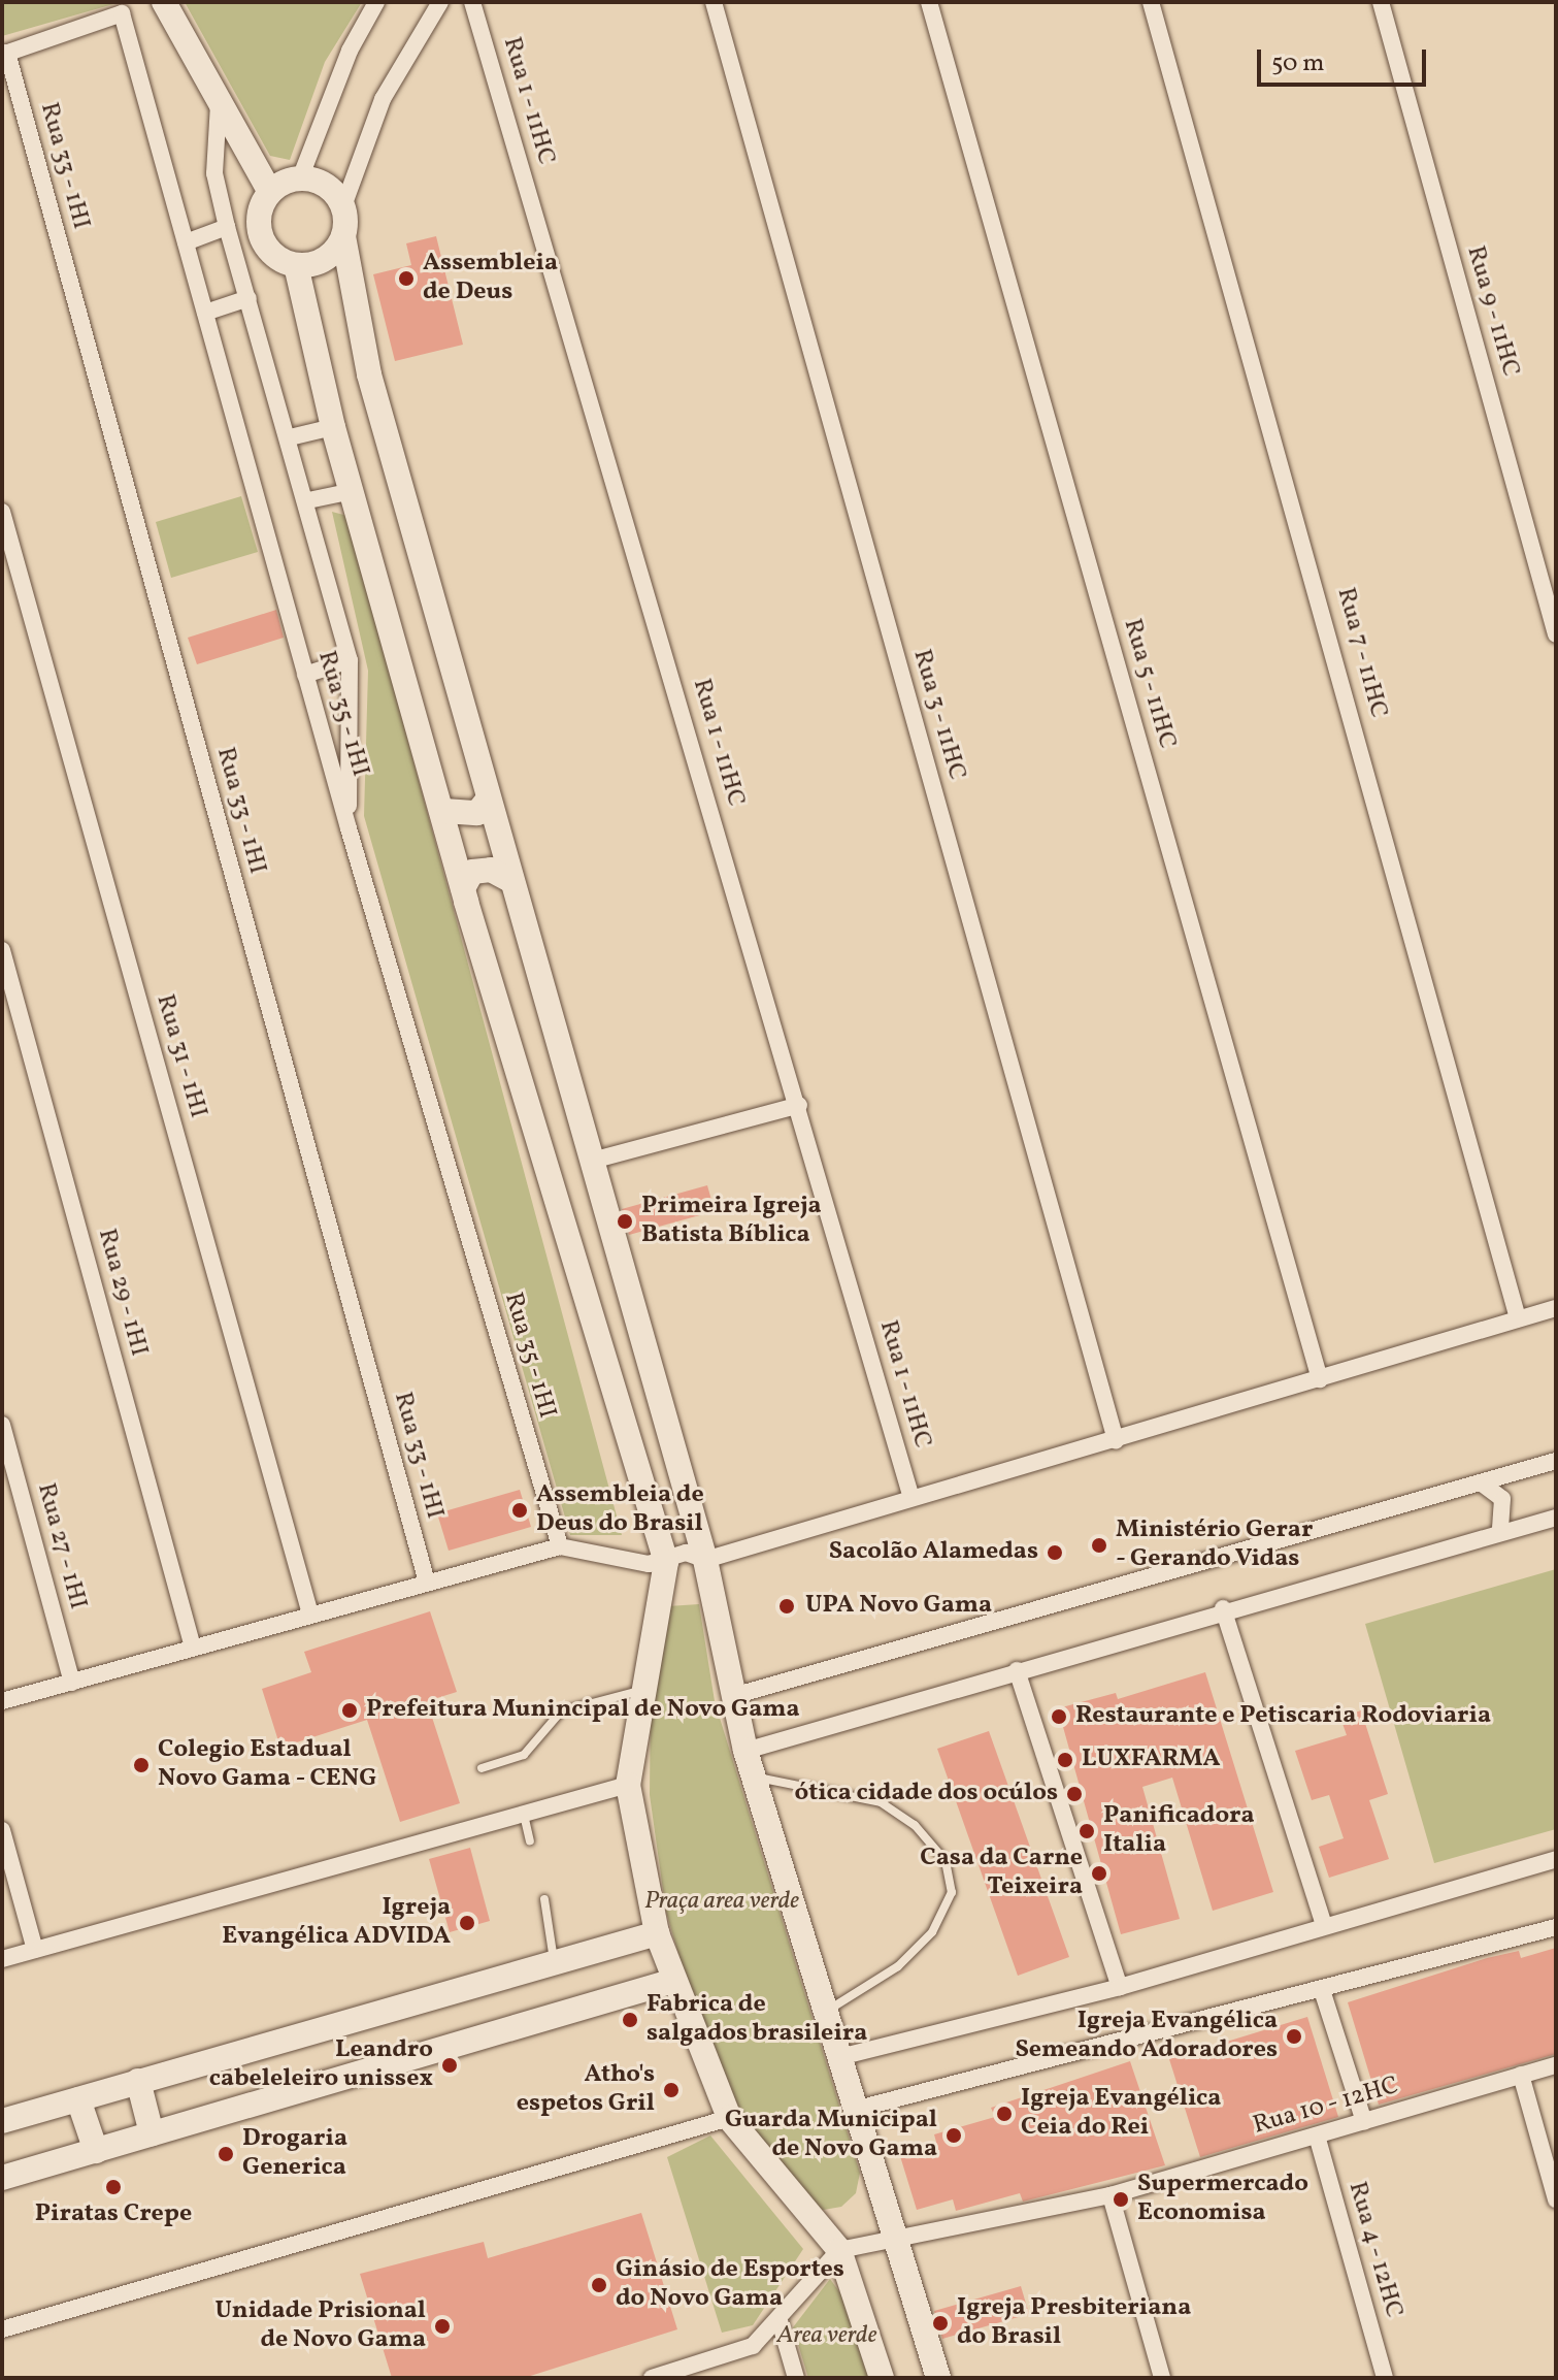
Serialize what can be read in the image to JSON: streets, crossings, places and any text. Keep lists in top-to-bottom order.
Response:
{
  "streets": {
    "street": [
      "Rua 1 - 11HC",
      "Rua 33 - 1HI",
      "Rua 9 - 11HC",
      "Rua 7 - 11HC",
      "Rua 5 - 11HC",
      "Rua 35 - 1HI",
      "Rua 3 - 11HC",
      "Rua 31 - 1HI",
      "Rua 29 - 1HI",
      "Rua 27 - 1HI",
      "Rua 10 - 12HC",
      "Rua 4 - 12HC"
    ]
  },
  "crossings": [
    ["Rua 33 - 1HI", "Rua 35 - 1HI"],
    ["Rua 10 - 12HC", "Rua 4 - 12HC"]
  ],
  "parks": ["Praça area verde", "Area verde"],
  "places": [
    "Assembleia de Deus",
    "Primeira Igreja Batista Bíblica",
    "Assembleia de Deus do Brasil",
    "Ministério Gerar - Gerando Vidas",
    "Sacolão Alamedas",
    "UPA Novo Gama",
    "Prefeitura Munincipal de Novo Gama",
    "Restaurante e Petiscaria Rodoviaria",
    "LUXFARMA",
    "Colegio Estadual Novo Gama - CENG",
    "ótica cidade dos ocúlos",
    "Panificadora Italia",
    "Casa da Carne Teixeira",
    "Igreja Evangélica ADVIDA",
    "Fabrica de salgados brasileira",
    "Igreja Evangélica Semeando Adoradores",
    "Leandro cabeleleiro unissex",
    "Atho's espetos Gril",
    "Igreja Evangélica Ceia do Rei",
    "Guarda Municipal de Novo Gama",
    "Drogaria Generica",
    "Piratas Crepe",
    "Supermercado Economisa",
    "Ginásio de Esportes do Novo Gama",
    "Igreja Presbiteriana do Brasil",
    "Unidade Prisional de Novo Gama"
  ],
  "scale_bar": "50 m"
}
